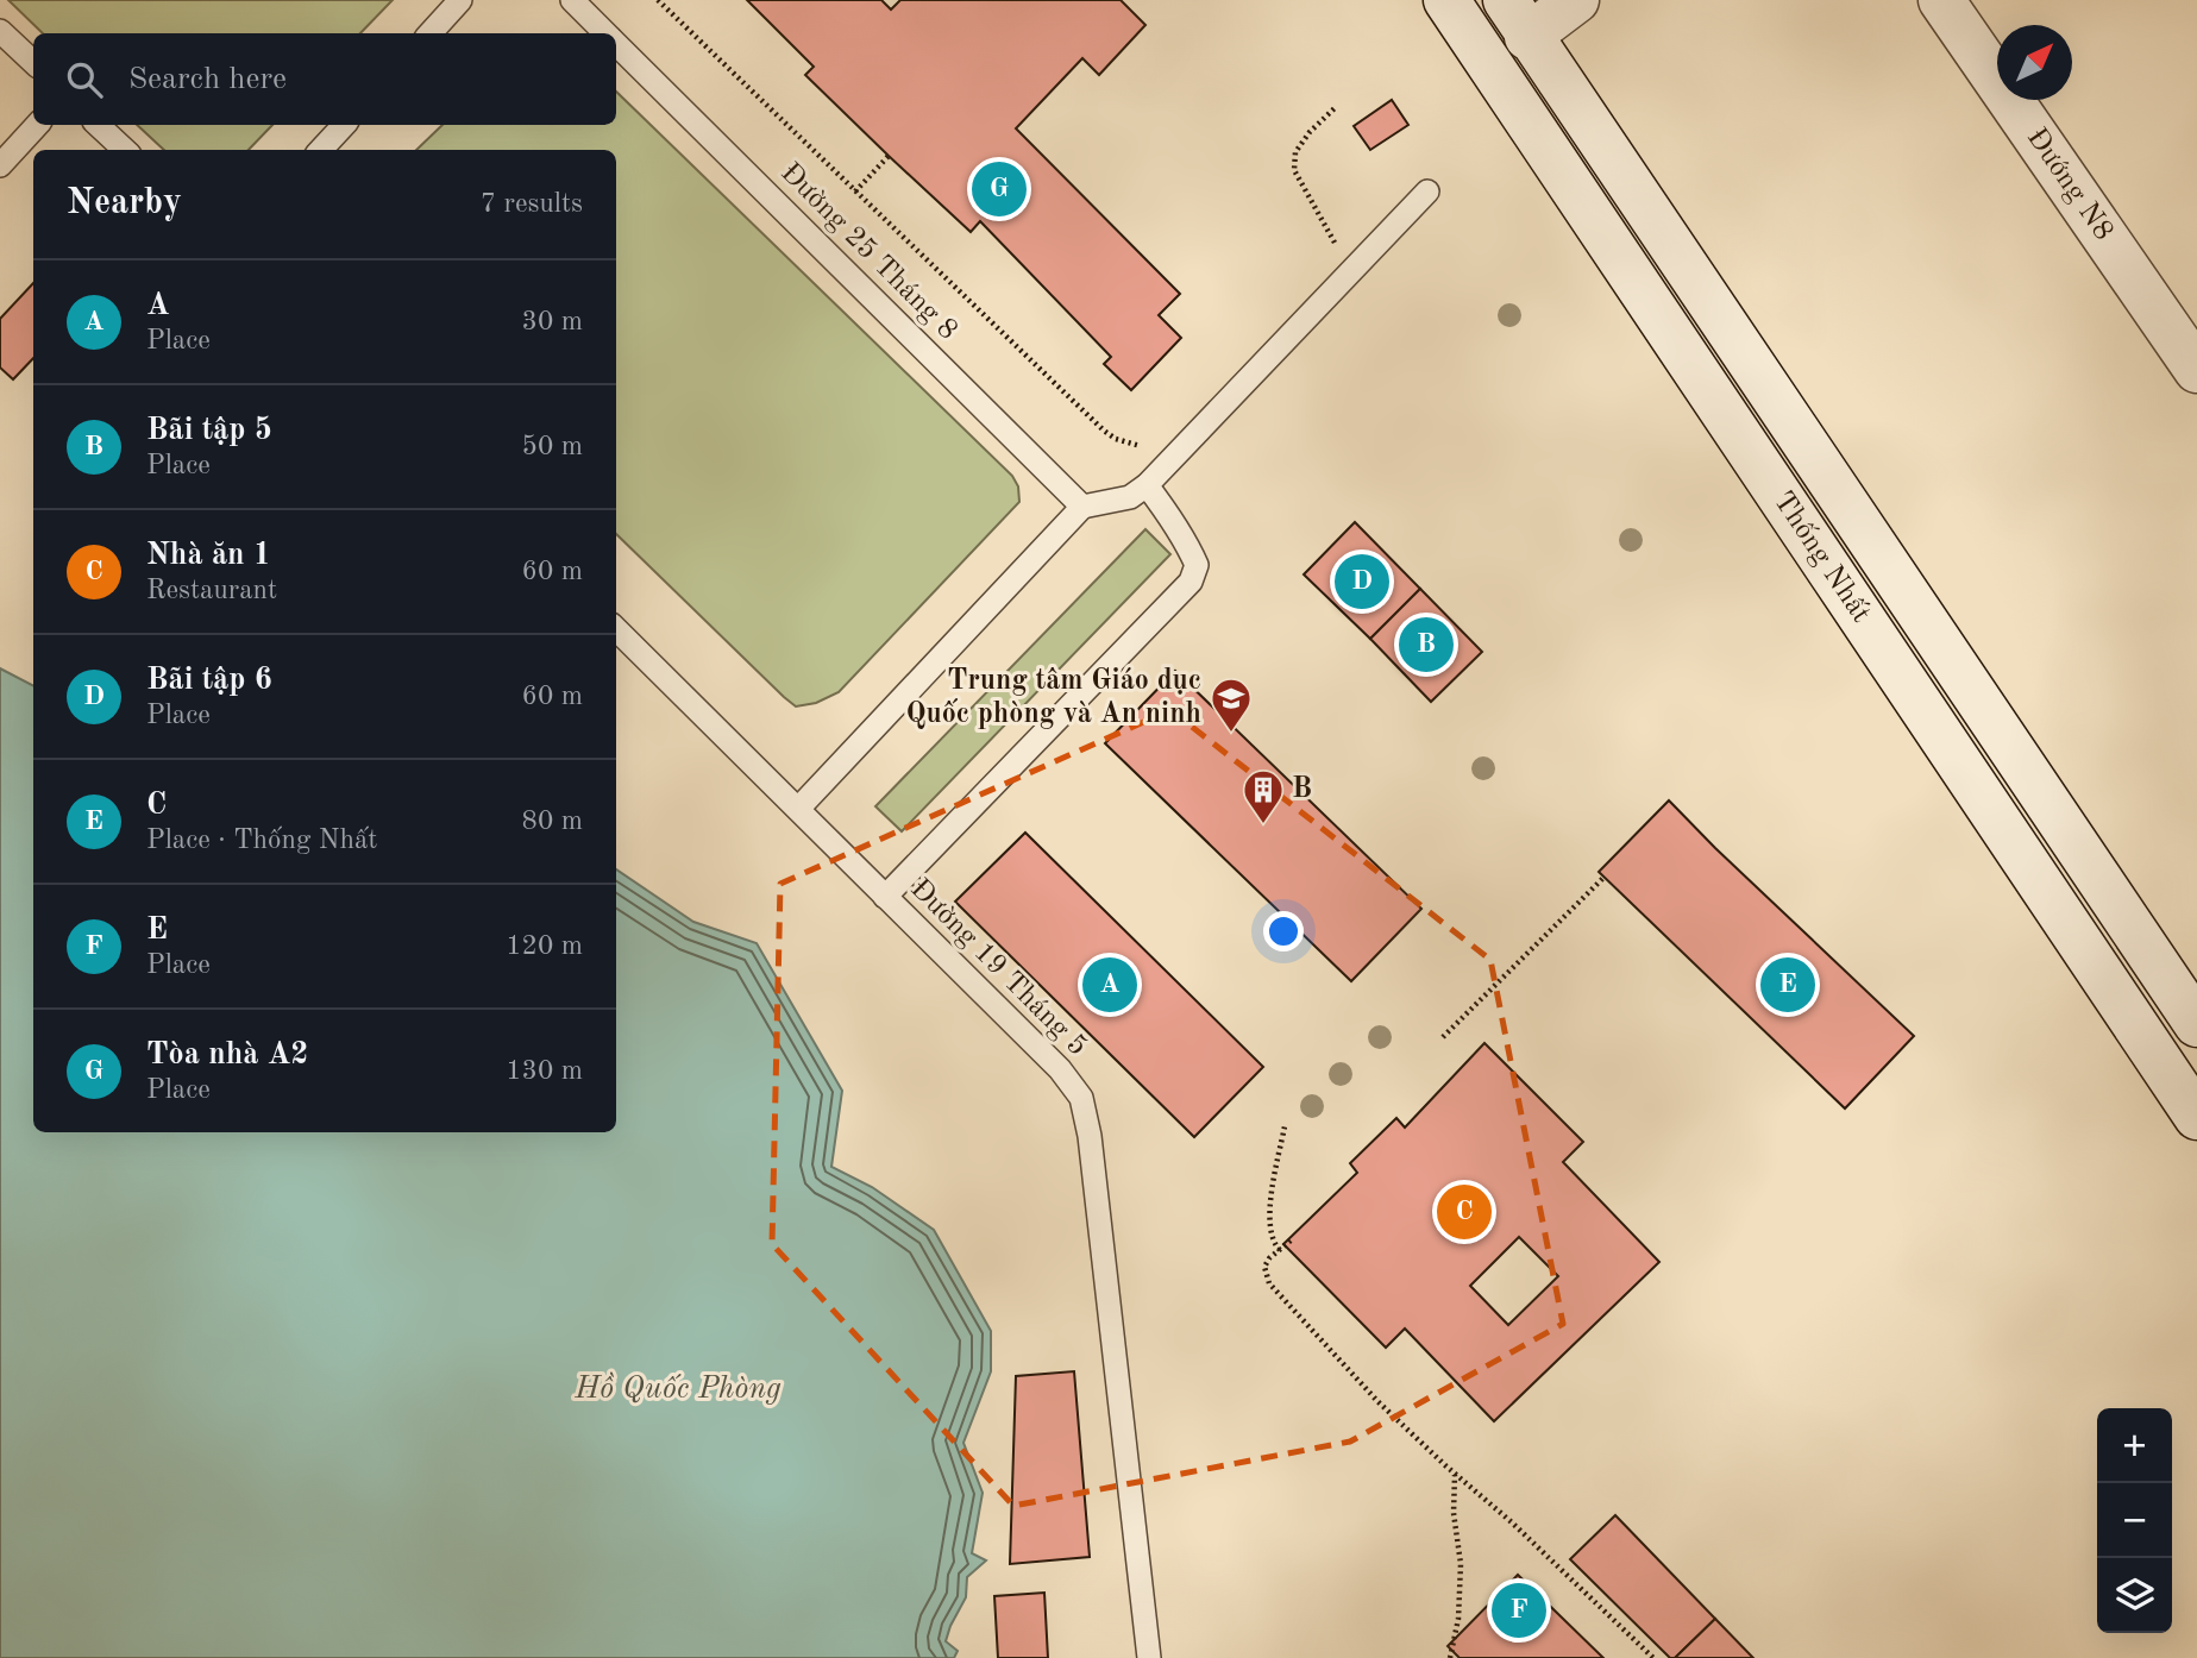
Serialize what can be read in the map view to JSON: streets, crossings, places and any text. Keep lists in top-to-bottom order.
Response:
{
  "streets": {
    "main road": ["Đướng N8", "Thống Nhất"],
    "lane": ["Đường 25 Tháng 8", "Đường 19 Tháng 5"]
  },
  "water": ["Hồ Quốc Phòng"],
  "places": {
    "school or university": ["Trung tâm Giáo dục Quốc phòng và An ninh"],
    "building": ["B"]
  },
  "north": "top right",
  "page": {
    "search": "Search here",
    "heading": ["Nearby", "7 results"],
    "pins": [
      "G",
      "D",
      "B",
      "A",
      "E",
      "C",
      "F"
    ],
    "list": [
      {
        "mark": "A",
        "name": "A",
        "note": "Place",
        "value": "30 m"
      },
      {
        "mark": "B",
        "name": "Bãi tập 5",
        "note": "Place",
        "value": "50 m"
      },
      {
        "mark": "C",
        "name": "Nhà ăn 1",
        "note": "Restaurant",
        "value": "60 m"
      },
      {
        "mark": "D",
        "name": "Bãi tập 6",
        "note": "Place",
        "value": "60 m"
      },
      {
        "mark": "E",
        "name": "C",
        "note": "Place · Thống Nhất",
        "value": "80 m"
      },
      {
        "mark": "F",
        "name": "E",
        "note": "Place",
        "value": "120 m"
      },
      {
        "mark": "G",
        "name": "Tòa nhà A2",
        "note": "Place",
        "value": "130 m"
      }
    ],
    "map_buttons": ["+", "−"]
  }
}
